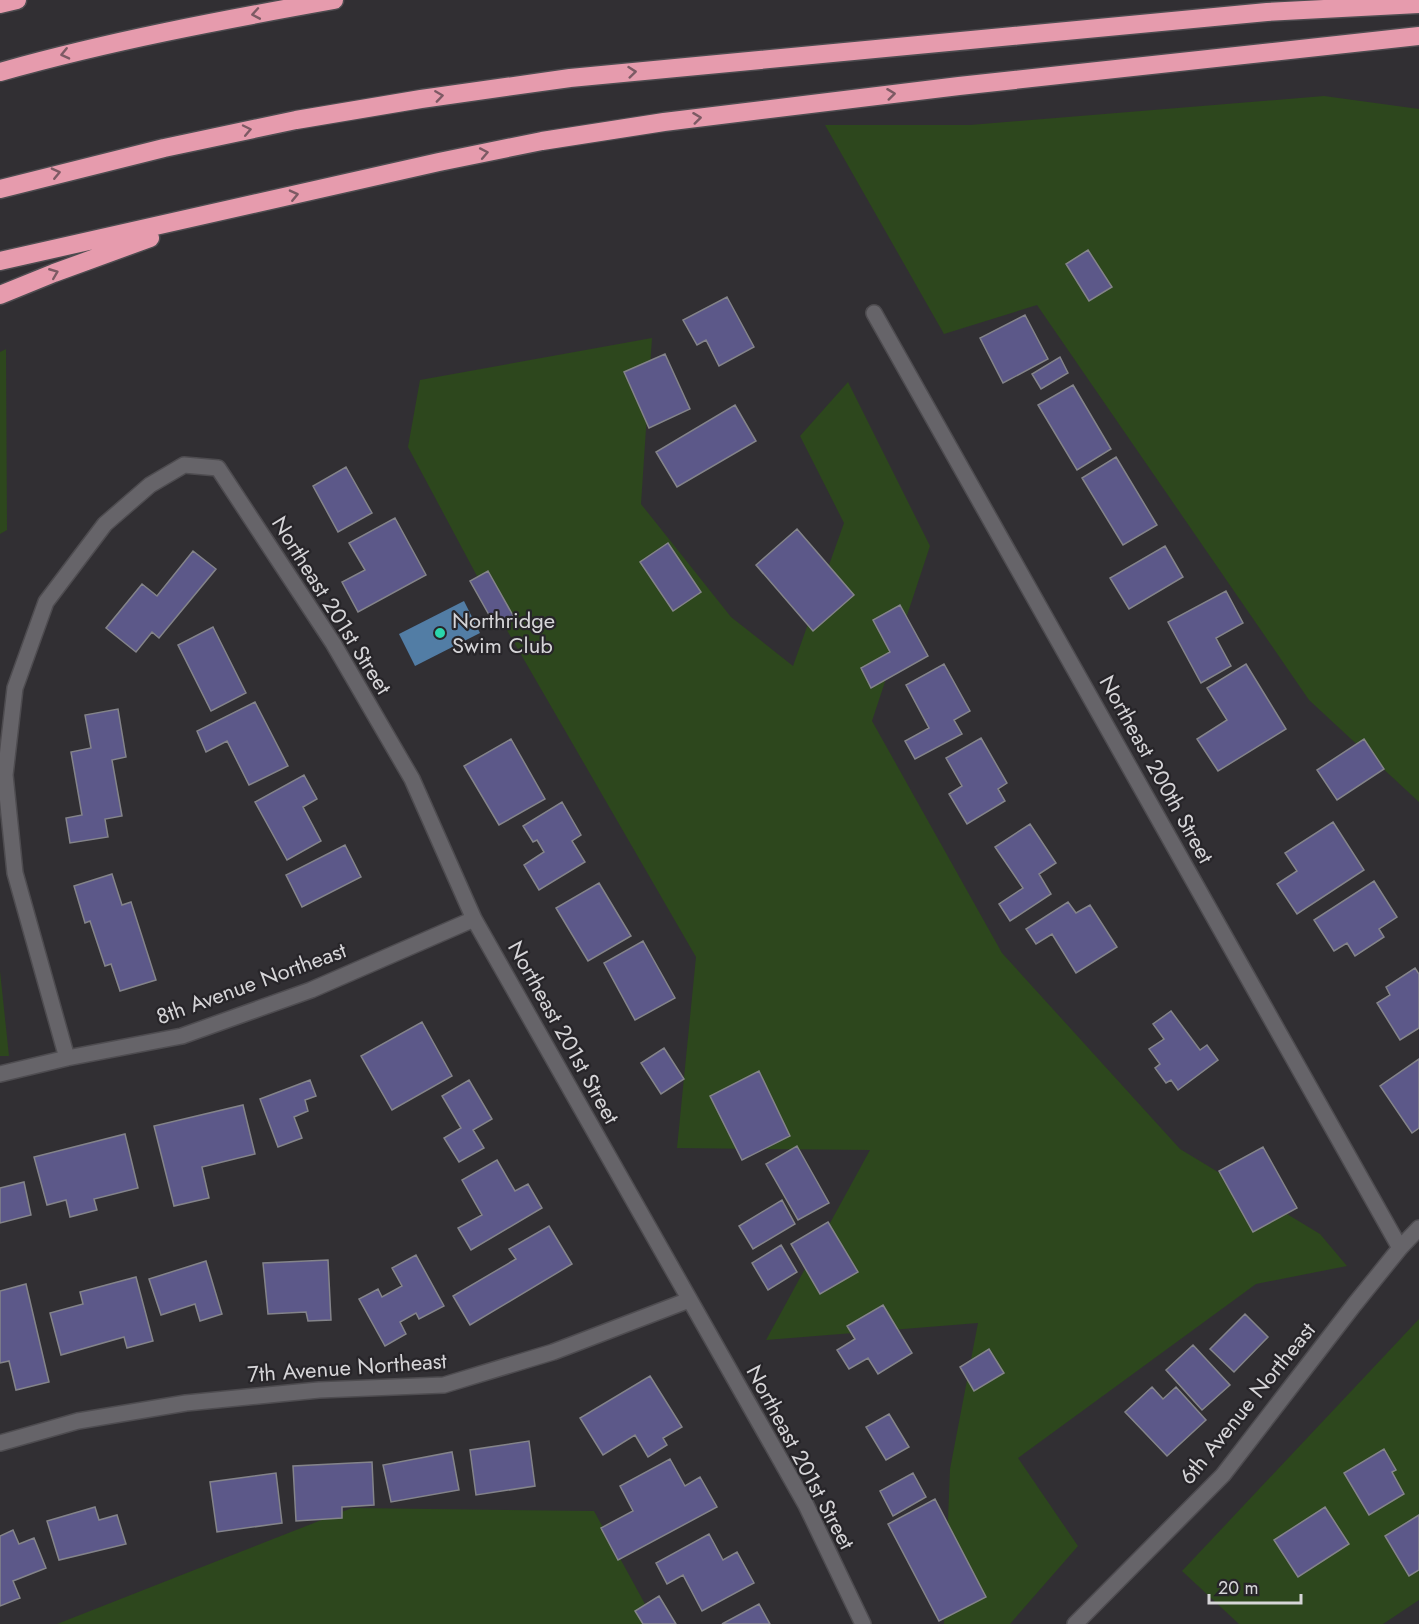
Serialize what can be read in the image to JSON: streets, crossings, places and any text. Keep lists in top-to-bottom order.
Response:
{
  "streets": {
    "street": [
      "Northeast 201st Street",
      "Northeast 200th Street",
      "8th Avenue Northeast",
      "7th Avenue Northeast",
      "6th Avenue Northeast"
    ]
  },
  "crossings": [
    ["Northeast 201st Street", "8th Avenue Northeast"],
    ["Northeast 201st Street", "7th Avenue Northeast"],
    ["Northeast 200th Street", "6th Avenue Northeast"]
  ],
  "places": ["Northridge Swim Club"],
  "scale_bar": "20 m"
}
